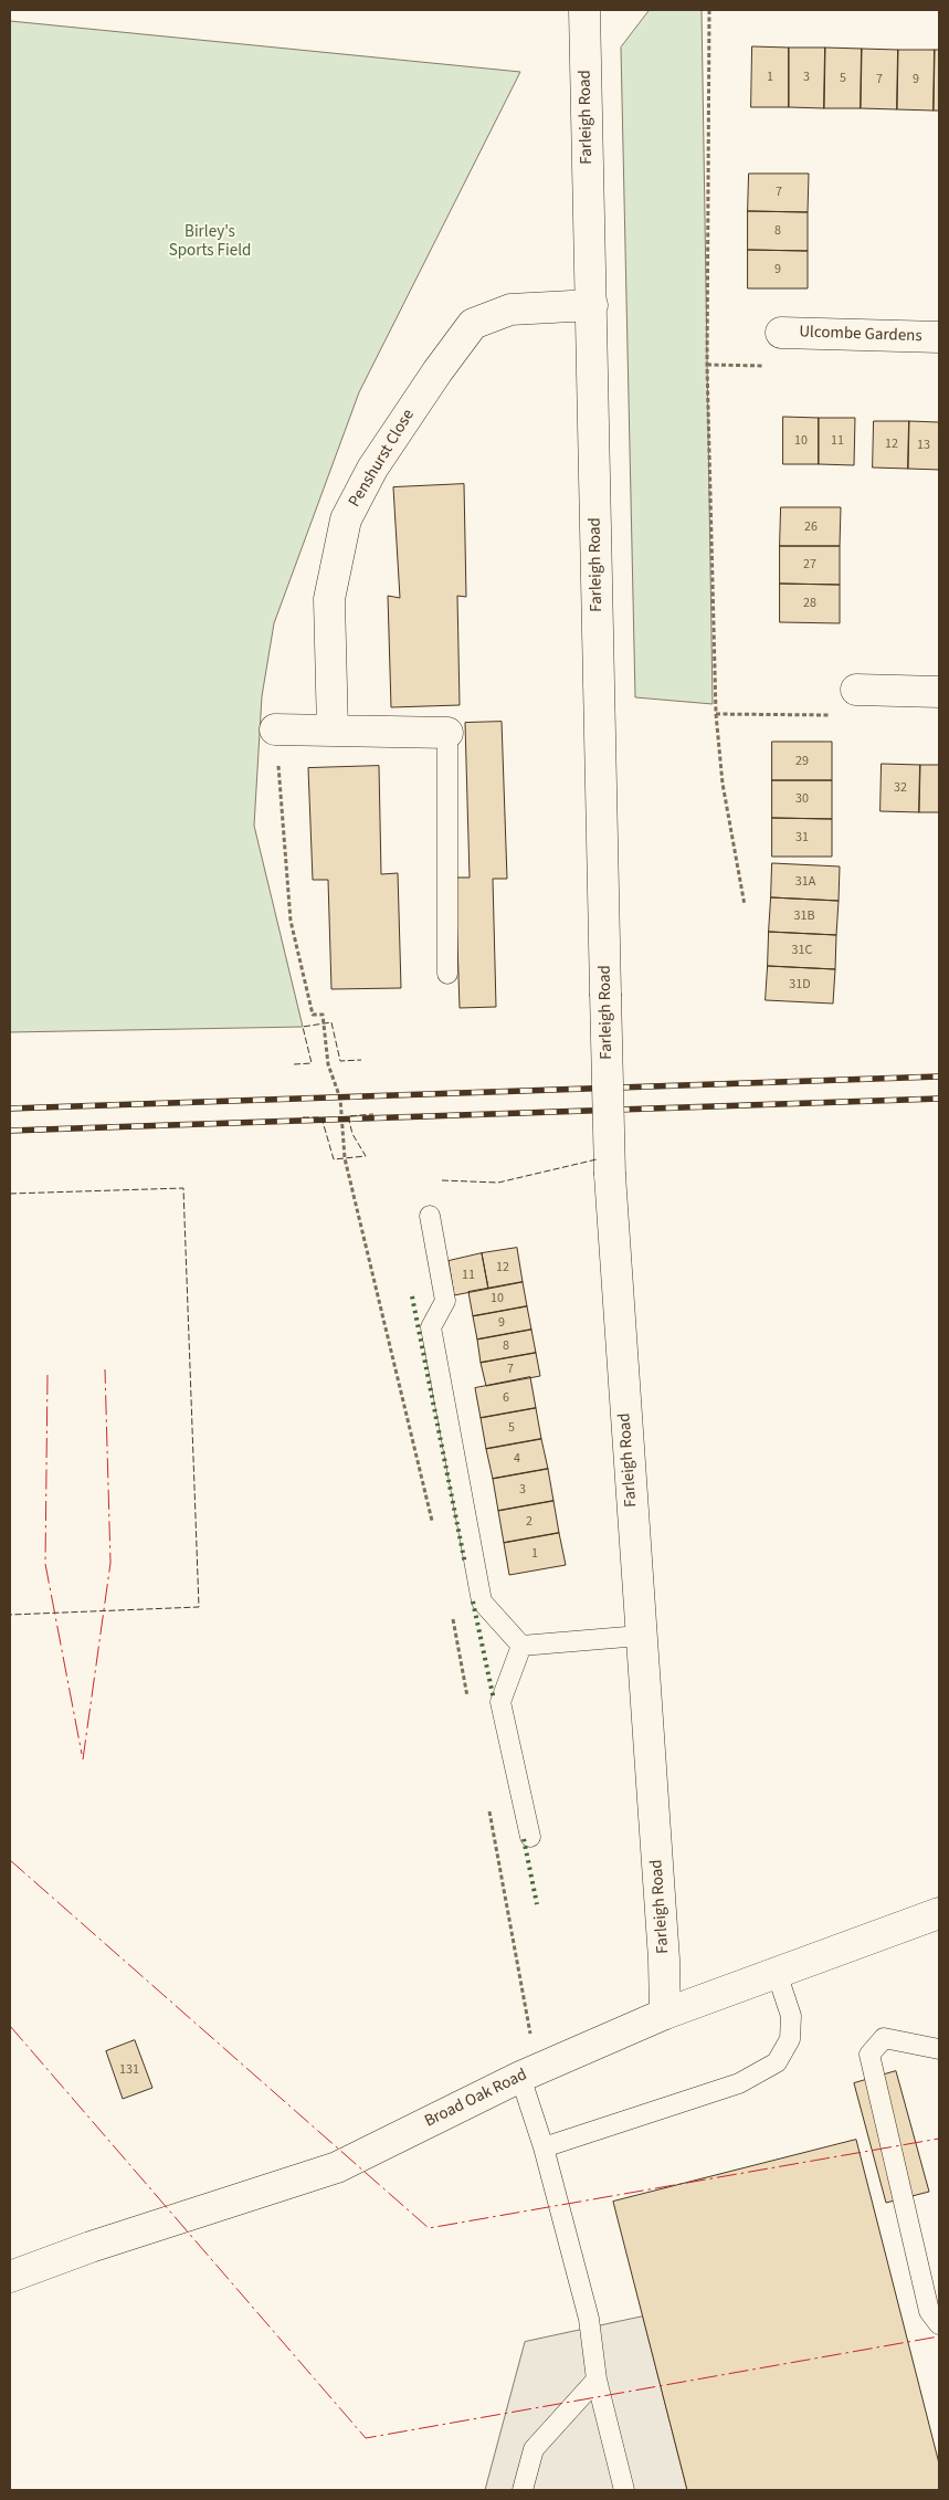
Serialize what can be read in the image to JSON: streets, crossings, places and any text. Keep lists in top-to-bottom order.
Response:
{
  "streets": {
    "street": [
      "Farleigh Road",
      "Ulcombe Gardens",
      "Penshurst Close",
      "Broad Oak Road"
    ]
  },
  "crossings": [
    ["Farleigh Road", "Penshurst Close"],
    ["Farleigh Road", "Broad Oak Road"]
  ],
  "parks": ["Birley's Sports Field"],
  "house_numbers": [
    "1",
    "3",
    "5",
    "7",
    "9",
    "7",
    "8",
    "9",
    "10",
    "11",
    "12",
    "13",
    "26",
    "27",
    "28",
    "29",
    "32",
    "30",
    "31",
    "31A",
    "31B",
    "31C",
    "31D",
    "12",
    "11",
    "10",
    "9",
    "8",
    "7",
    "6",
    "5",
    "4",
    "3",
    "2",
    "1",
    "131"
  ]
}
